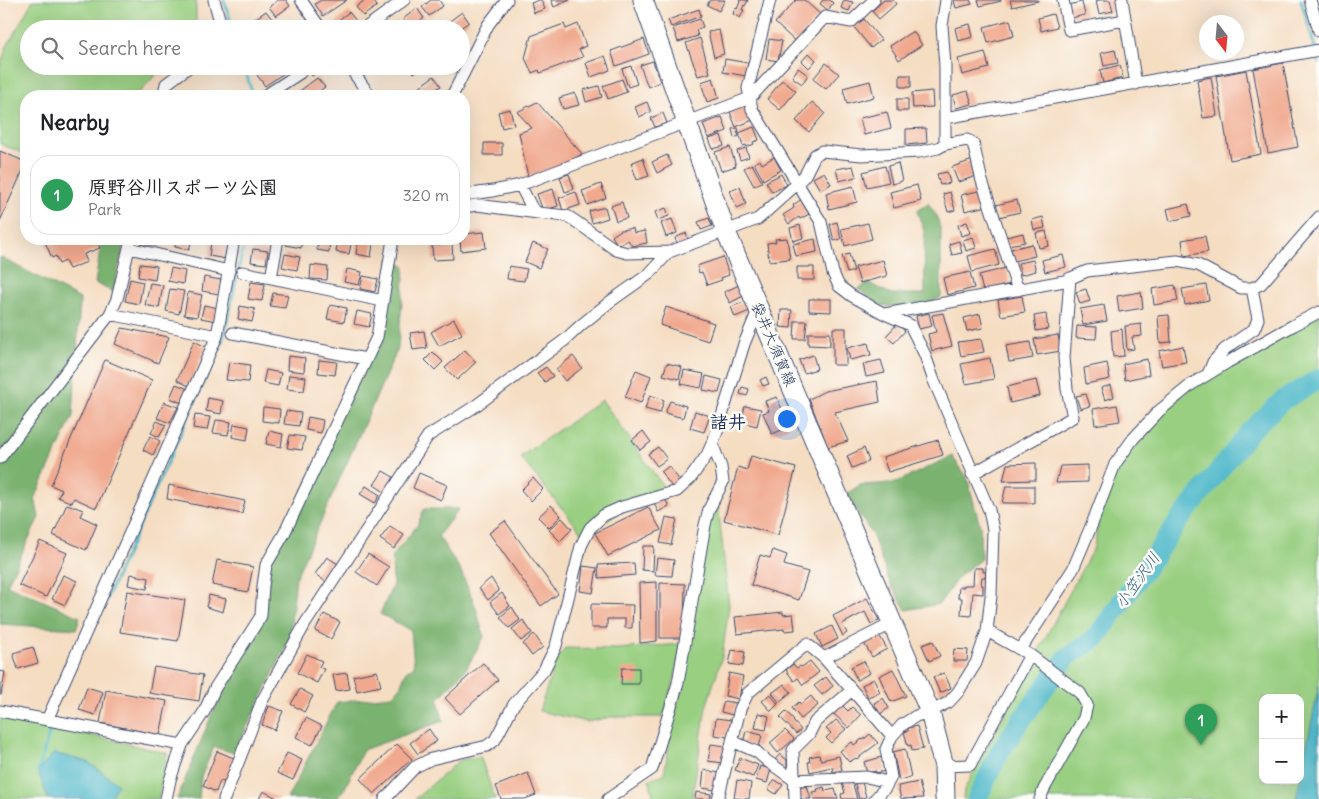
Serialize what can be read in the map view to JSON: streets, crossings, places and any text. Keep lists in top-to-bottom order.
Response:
{
  "streets": {
    "main road": ["袋井大須賀線"]
  },
  "districts": ["諸井"],
  "water": ["小笠沢川"],
  "north": "bottom",
  "page": {
    "search": "Search here",
    "heading": "Nearby",
    "list": [
      {
        "mark": "1",
        "name": "原野谷川スポーツ公園",
        "note": "Park",
        "value": "320 m"
      }
    ],
    "map_buttons": ["+", "−"],
    "pins": "1"
  }
}
